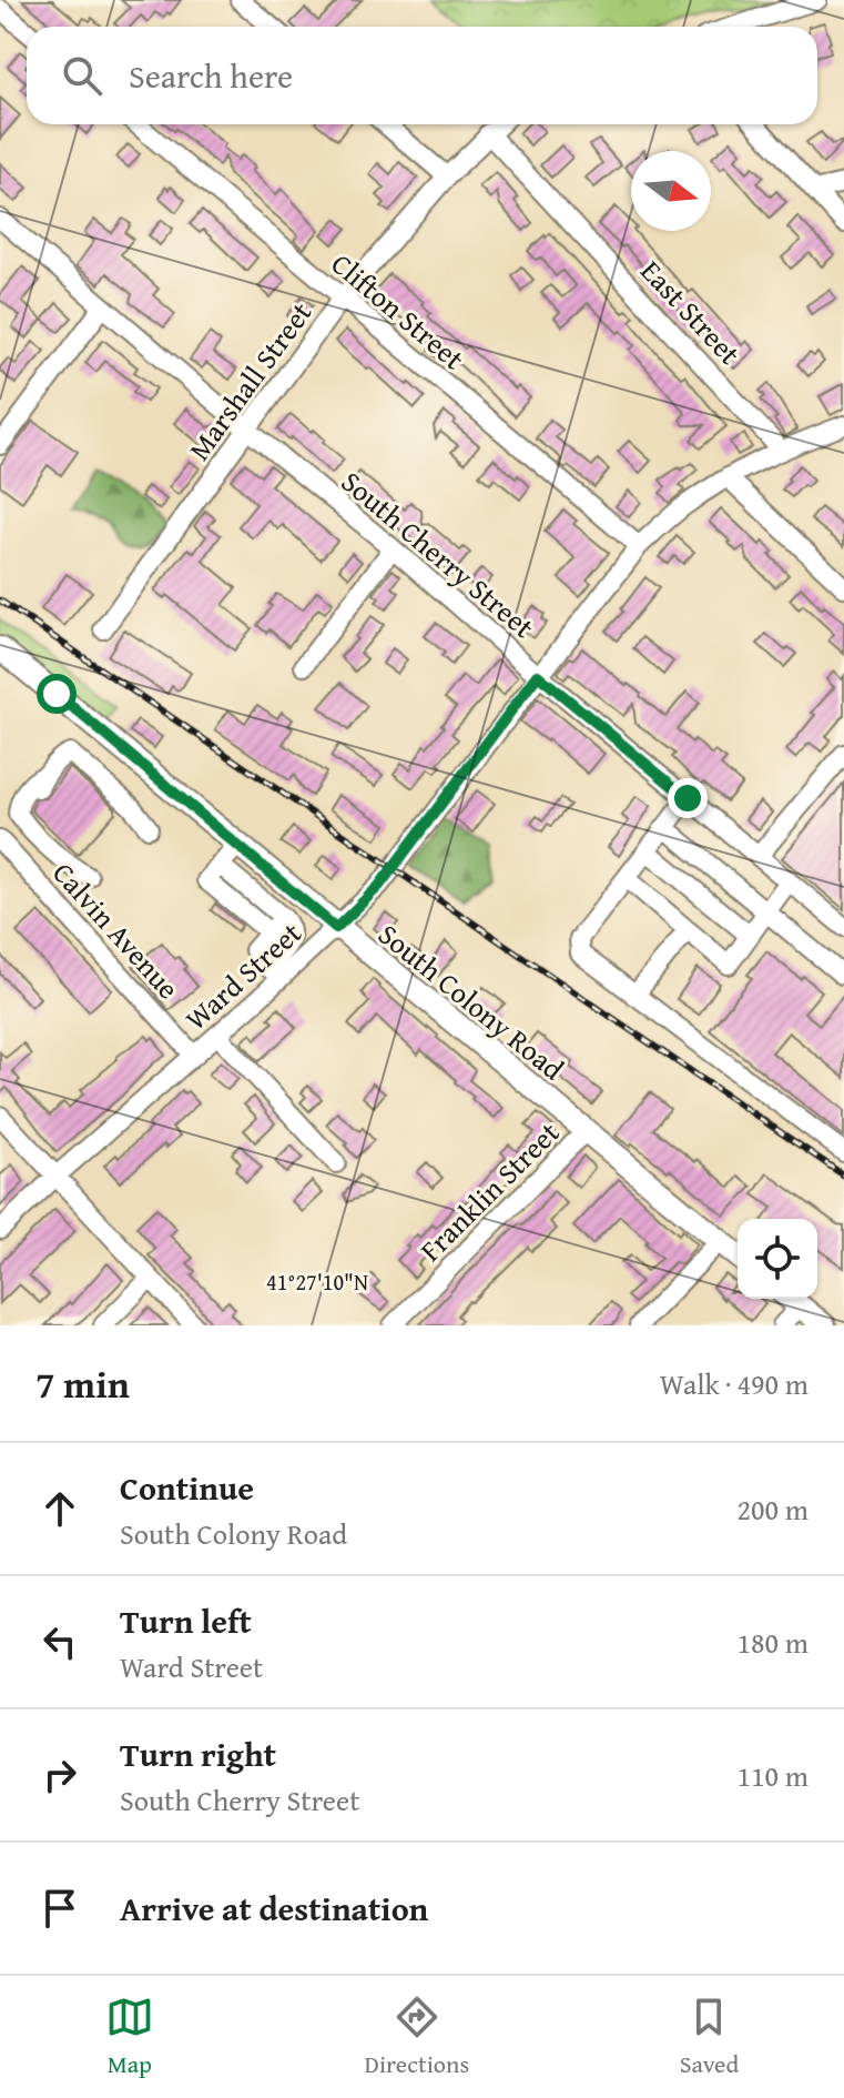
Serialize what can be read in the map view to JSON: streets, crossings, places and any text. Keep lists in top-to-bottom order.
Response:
{
  "streets": {
    "main road": ["South Colony Road"],
    "street": [
      "Clifton Street",
      "East Street",
      "Marshall Street",
      "South Cherry Street",
      "Calvin Avenue",
      "Ward Street",
      "Franklin Street"
    ]
  },
  "crossings": [
    ["Clifton Street", "Marshall Street"],
    ["Clifton Street", "Ward Street"],
    ["East Street", "Marshall Street"],
    ["East Street", "Ward Street"],
    ["Marshall Street", "South Cherry Street"],
    ["South Cherry Street", "Ward Street"],
    ["Calvin Avenue", "Ward Street"],
    ["Ward Street", "South Colony Road"],
    ["South Colony Road", "Franklin Street"]
  ],
  "north": "right",
  "page": {
    "search": "Search here",
    "heading": ["7 min", "Walk · 490 m"],
    "list": [
      ["Continue", "South Colony Road", "200 m"],
      ["Turn left", "Ward Street", "180 m"],
      ["Turn right", "South Cherry Street", "110 m"],
      "Arrive at destination"
    ],
    "nav": ["Map", "Directions", "Saved"]
  },
  "coordinates": ["41°27'10\"N"]
}
